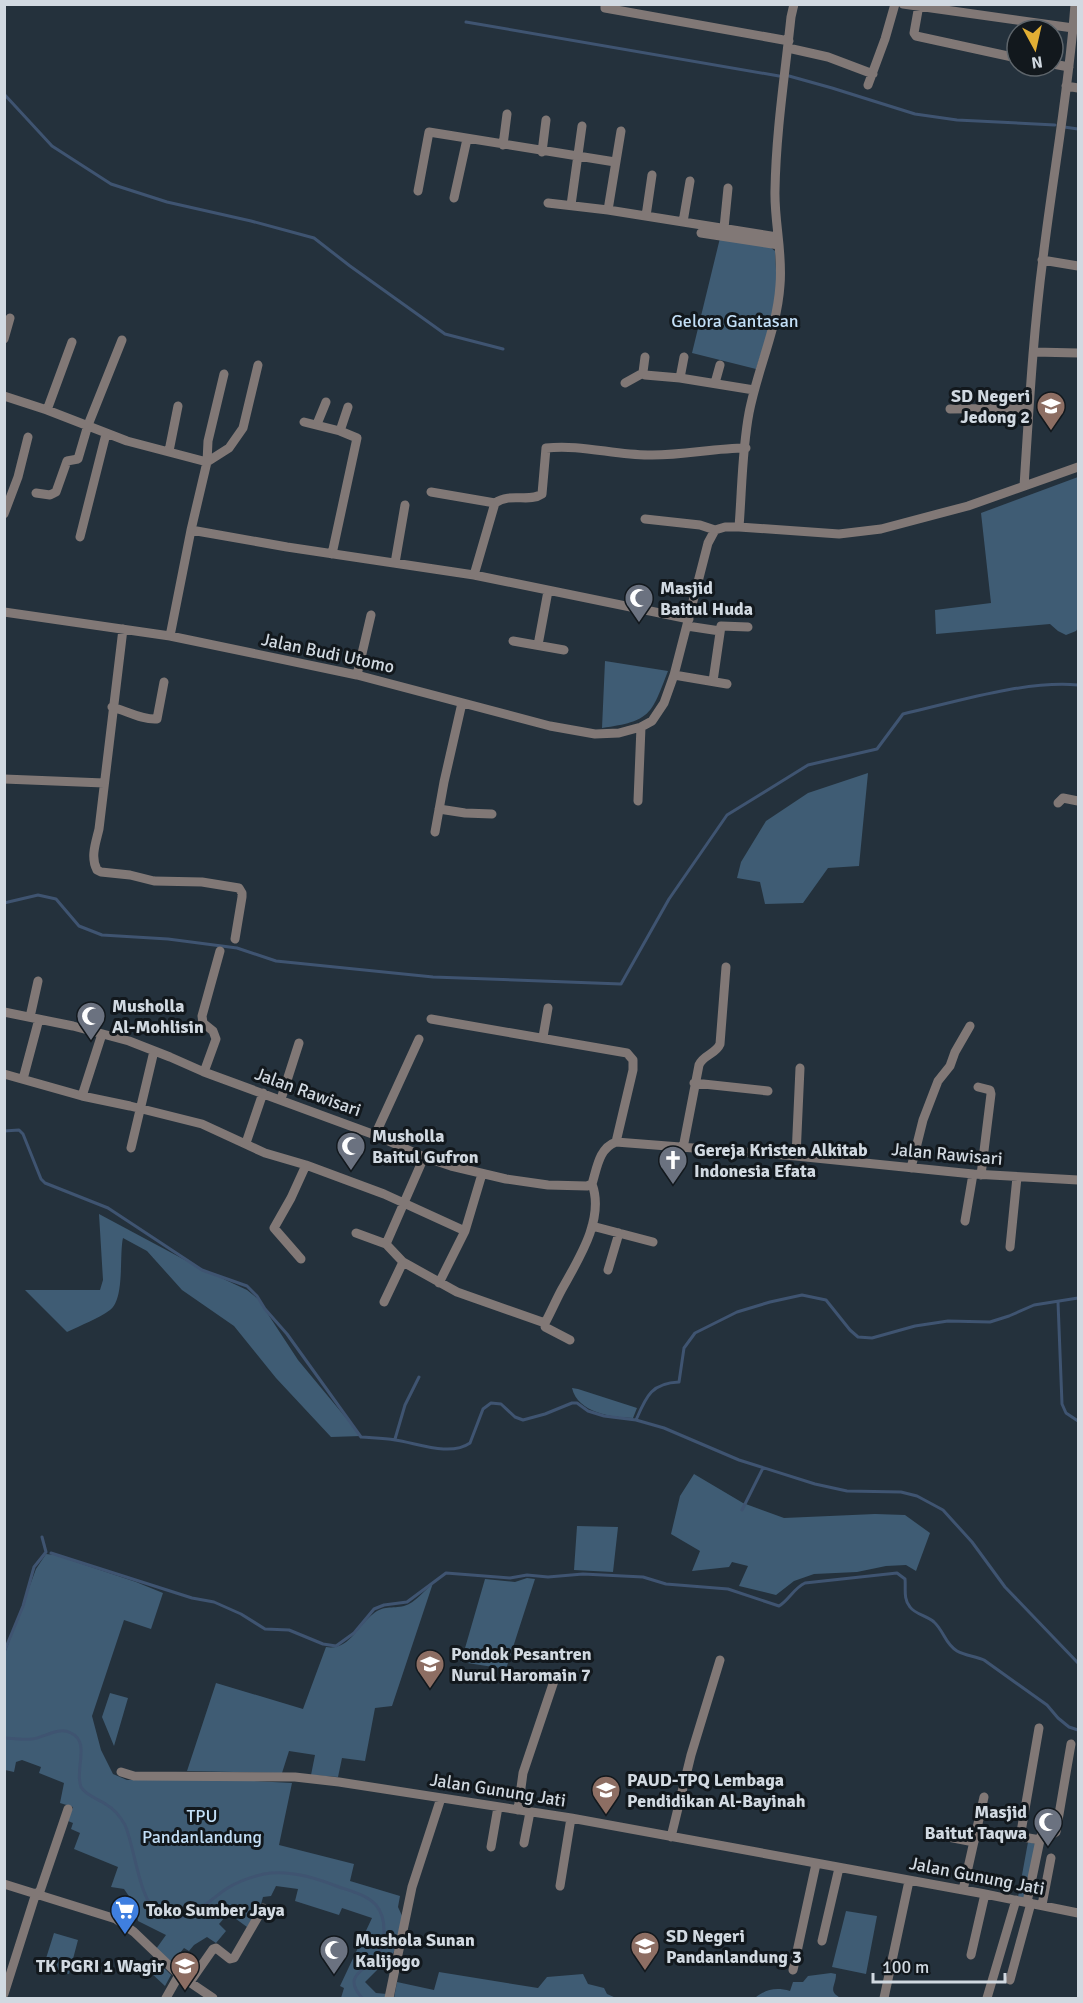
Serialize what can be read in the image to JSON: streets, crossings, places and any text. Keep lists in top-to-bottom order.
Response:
{
  "streets": {
    "street": ["Jalan Budi Utomo", "Jalan Rawisari", "Jalan Gunung Jati"]
  },
  "parks": ["Gelora Gantasan", "TPU Pandanlandung"],
  "places": {
    "school or university": [
      "SD Negeri Jedong 2",
      "Pondok Pesantren Nurul Haromain 7",
      "PAUD-TPQ Lembaga Pendidikan Al-Bayinah",
      "SD Negeri Pandanlandung 3",
      "TK PGRI 1 Wagir"
    ],
    "mosque": [
      "Masjid Baitul Huda",
      "Musholla Al-Mohlisin",
      "Musholla Baitul Gufron",
      "Masjid Baitut Taqwa",
      "Mushola Sunan Kalijogo"
    ],
    "church": ["Gereja Kristen Alkitab Indonesia Efata"],
    "supermarket": ["Toko Sumber Jaya"]
  },
  "scale_bar": "100 m",
  "north": "bottom"
}
